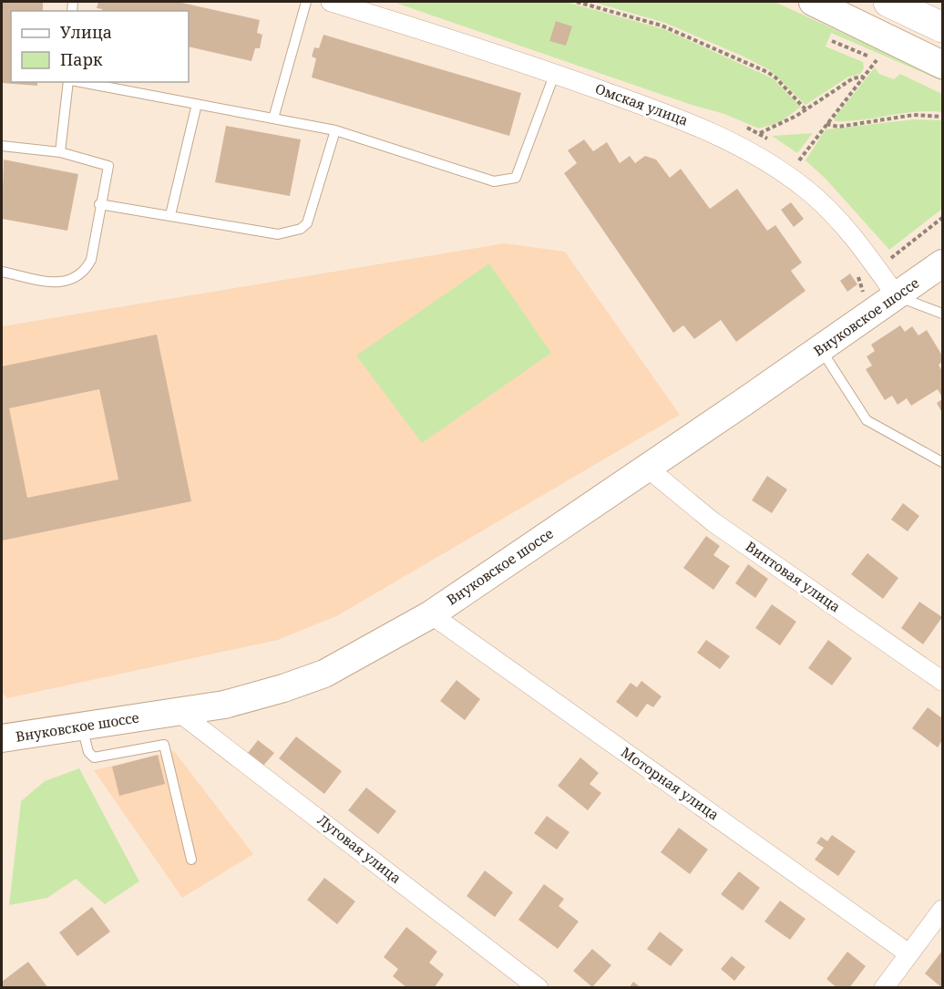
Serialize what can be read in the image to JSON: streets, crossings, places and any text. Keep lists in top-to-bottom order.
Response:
{
  "streets": {
    "street": [
      "Омская улица",
      "Внуковское шоссе",
      "Винтовая улица",
      "Моторная улица",
      "Луговая улица"
    ]
  },
  "crossings": [
    ["Омская улица", "Внуковское шоссе"],
    ["Внуковское шоссе", "Винтовая улица"],
    ["Внуковское шоссе", "Моторная улица"],
    ["Внуковское шоссе", "Луговая улица"]
  ],
  "legend": ["Улица", "Парк"]
}
